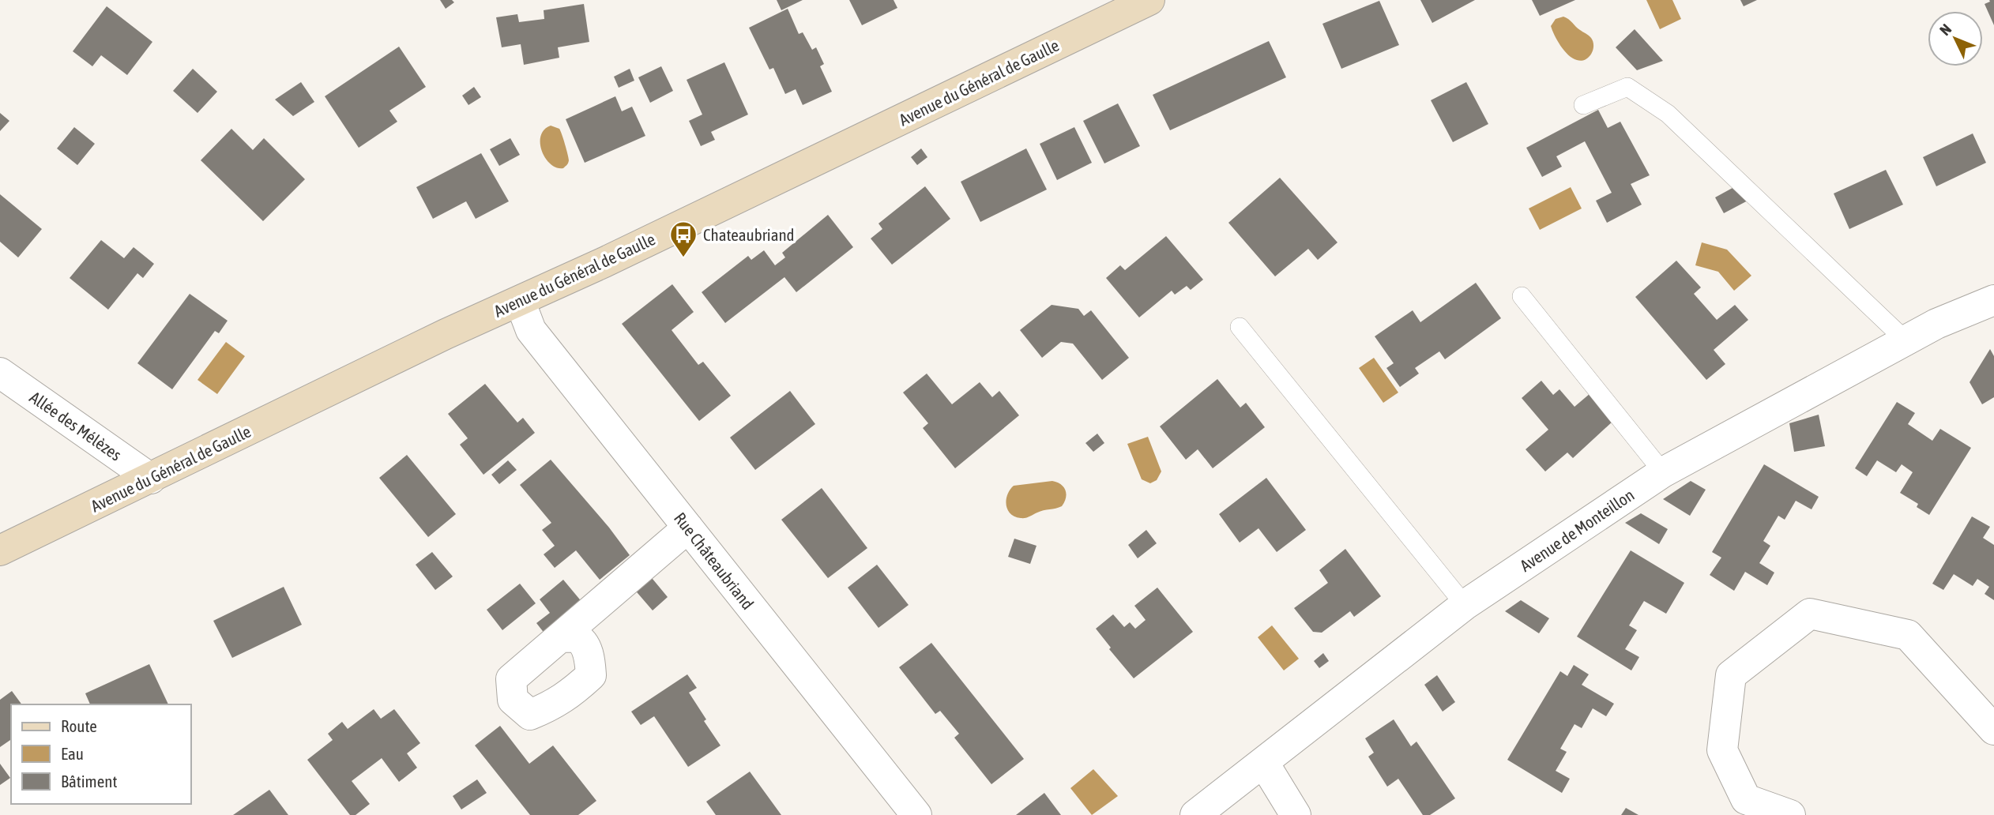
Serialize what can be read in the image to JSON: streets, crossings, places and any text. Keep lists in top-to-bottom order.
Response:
{
  "streets": {
    "main road": ["Avenue du Général de Gaulle"],
    "street": ["Allée des Mélèzes", "Avenue de Monteillon", "Rue Châteaubriand"]
  },
  "crossings": [
    ["Avenue du Général de Gaulle", "Allée des Mélèzes"],
    ["Avenue du Général de Gaulle", "Rue Châteaubriand"]
  ],
  "places": {
    "bus stop": ["Chateaubriand"]
  },
  "legend": ["Route", "Eau", "Bâtiment"],
  "north": "top left"
}
